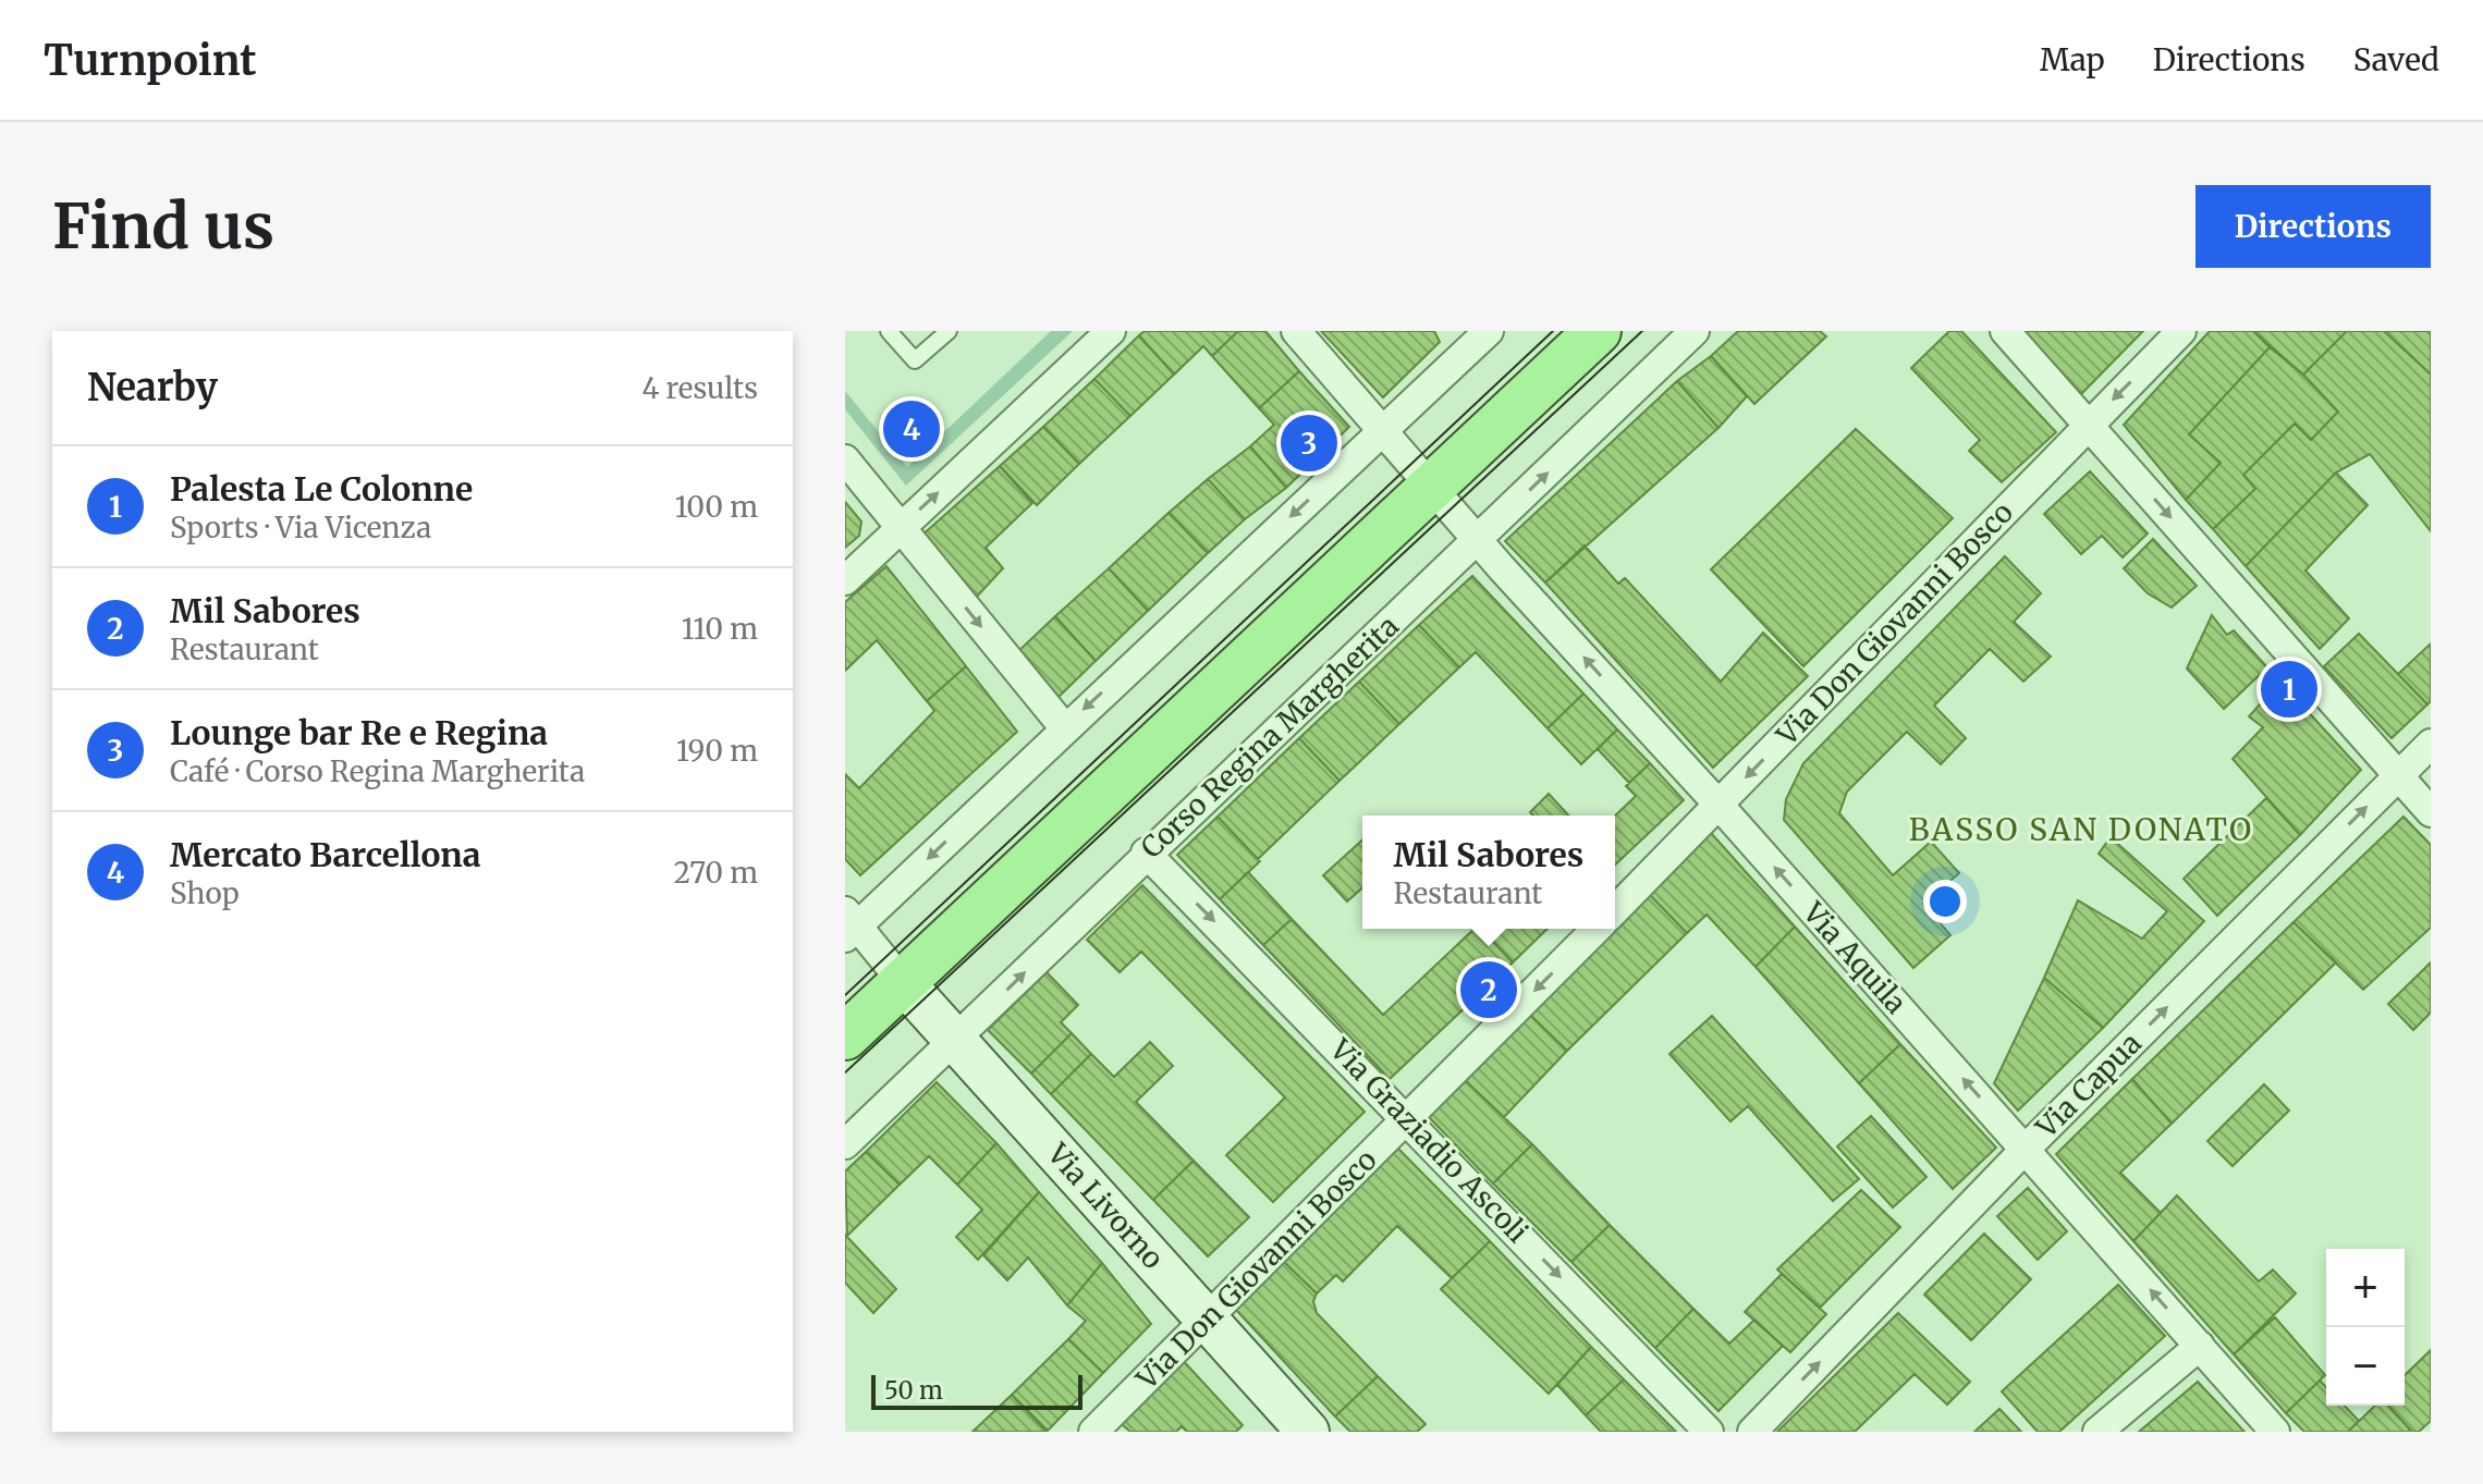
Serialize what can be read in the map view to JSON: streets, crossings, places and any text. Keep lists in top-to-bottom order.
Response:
{
  "streets": {
    "street": [
      "Via Don Giovanni Bosco",
      "Corso Regina Margherita",
      "Via Aquila",
      "Via Capua",
      "Via Graziadio Ascoli",
      "Via Livorno"
    ]
  },
  "crossings": [
    ["Via Don Giovanni Bosco", "Via Aquila"],
    ["Via Don Giovanni Bosco", "Via Graziadio Ascoli"],
    ["Via Don Giovanni Bosco", "Via Livorno"],
    ["Corso Regina Margherita", "Via Aquila"],
    ["Corso Regina Margherita", "Via Graziadio Ascoli"],
    ["Corso Regina Margherita", "Via Livorno"],
    ["Via Aquila", "Via Capua"]
  ],
  "one_way": [
    "Via Don Giovanni Bosco",
    "Via Aquila",
    "Via Capua",
    "Via Graziadio Ascoli"
  ],
  "districts": ["BASSO SAN DONATO"],
  "scale_bar": "50 m",
  "page": {
    "header": "Turnpoint",
    "nav": ["Map", "Directions", "Saved"],
    "buttons": "Directions",
    "title": "Find us",
    "heading": ["Nearby", "4 results"],
    "pins": [
      "4",
      "3",
      "1",
      "2"
    ],
    "list": [
      {
        "mark": "1",
        "name": "Palesta Le Colonne",
        "note": "Sports · Via Vicenza",
        "value": "100 m"
      },
      {
        "mark": "2",
        "name": "Mil Sabores",
        "note": "Restaurant",
        "value": "110 m"
      },
      {
        "mark": "3",
        "name": "Lounge bar Re e Regina",
        "note": "Café · Corso Regina Margherita",
        "value": "190 m"
      },
      {
        "mark": "4",
        "name": "Mercato Barcellona",
        "note": "Shop",
        "value": "270 m"
      }
    ],
    "popup": ["Mil Sabores", "Restaurant"],
    "map_buttons": ["+", "−"],
    "scale": "50 m"
  }
}
